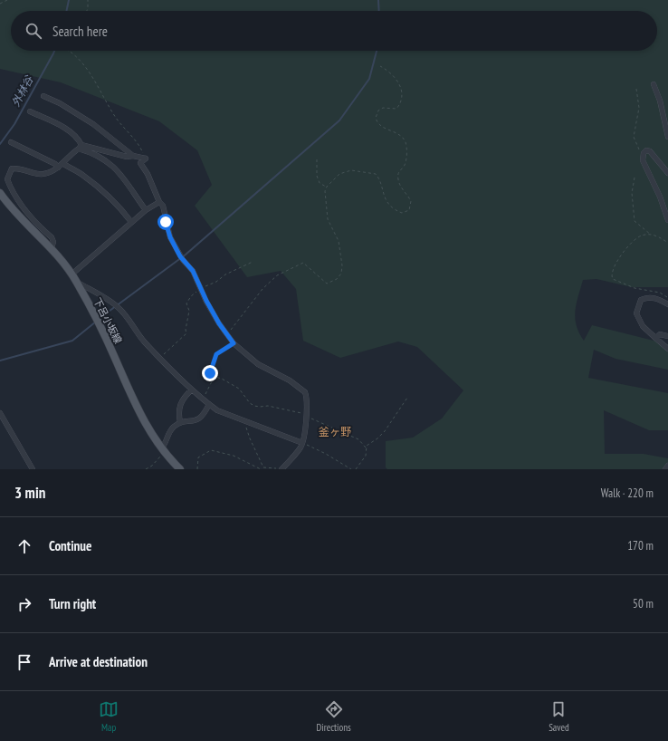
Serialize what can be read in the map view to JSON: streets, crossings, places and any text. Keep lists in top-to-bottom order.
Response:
{
  "streets": {
    "main road": ["下呂小坂線"]
  },
  "districts": ["釜ヶ野"],
  "water": ["外林谷"],
  "page": {
    "search": "Search here",
    "heading": ["3 min", "Walk · 220 m"],
    "list": [
      ["Continue", "170 m"],
      ["Turn right", "50 m"],
      "Arrive at destination"
    ],
    "nav": ["Map", "Directions", "Saved"]
  }
}
